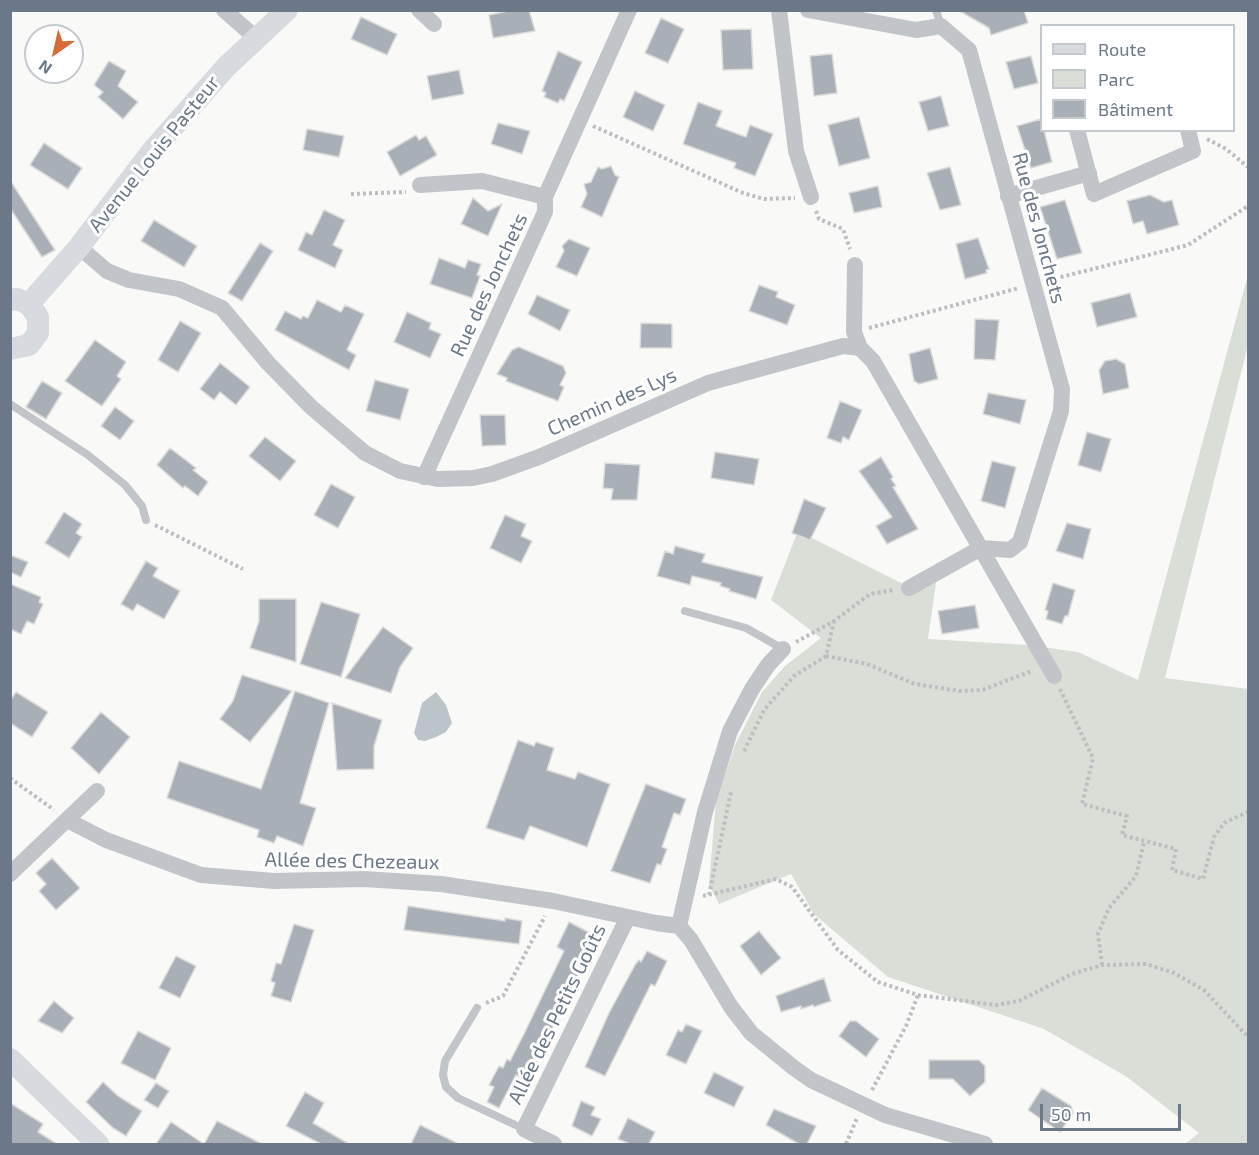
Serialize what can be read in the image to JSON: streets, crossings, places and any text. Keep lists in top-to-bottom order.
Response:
{
  "streets": {
    "street": [
      "Avenue Louis Pasteur",
      "Rue des Jonchets",
      "Chemin des Lys",
      "Allée des Chezeaux",
      "Allée des Petits Goûts"
    ]
  },
  "crossings": [
    ["Avenue Louis Pasteur", "Chemin des Lys"],
    ["Rue des Jonchets", "Chemin des Lys"],
    ["Allée des Chezeaux", "Allée des Petits Goûts"]
  ],
  "legend": ["Route", "Parc", "Bâtiment"],
  "scale_bar": "50 m",
  "north": "bottom left"
}
